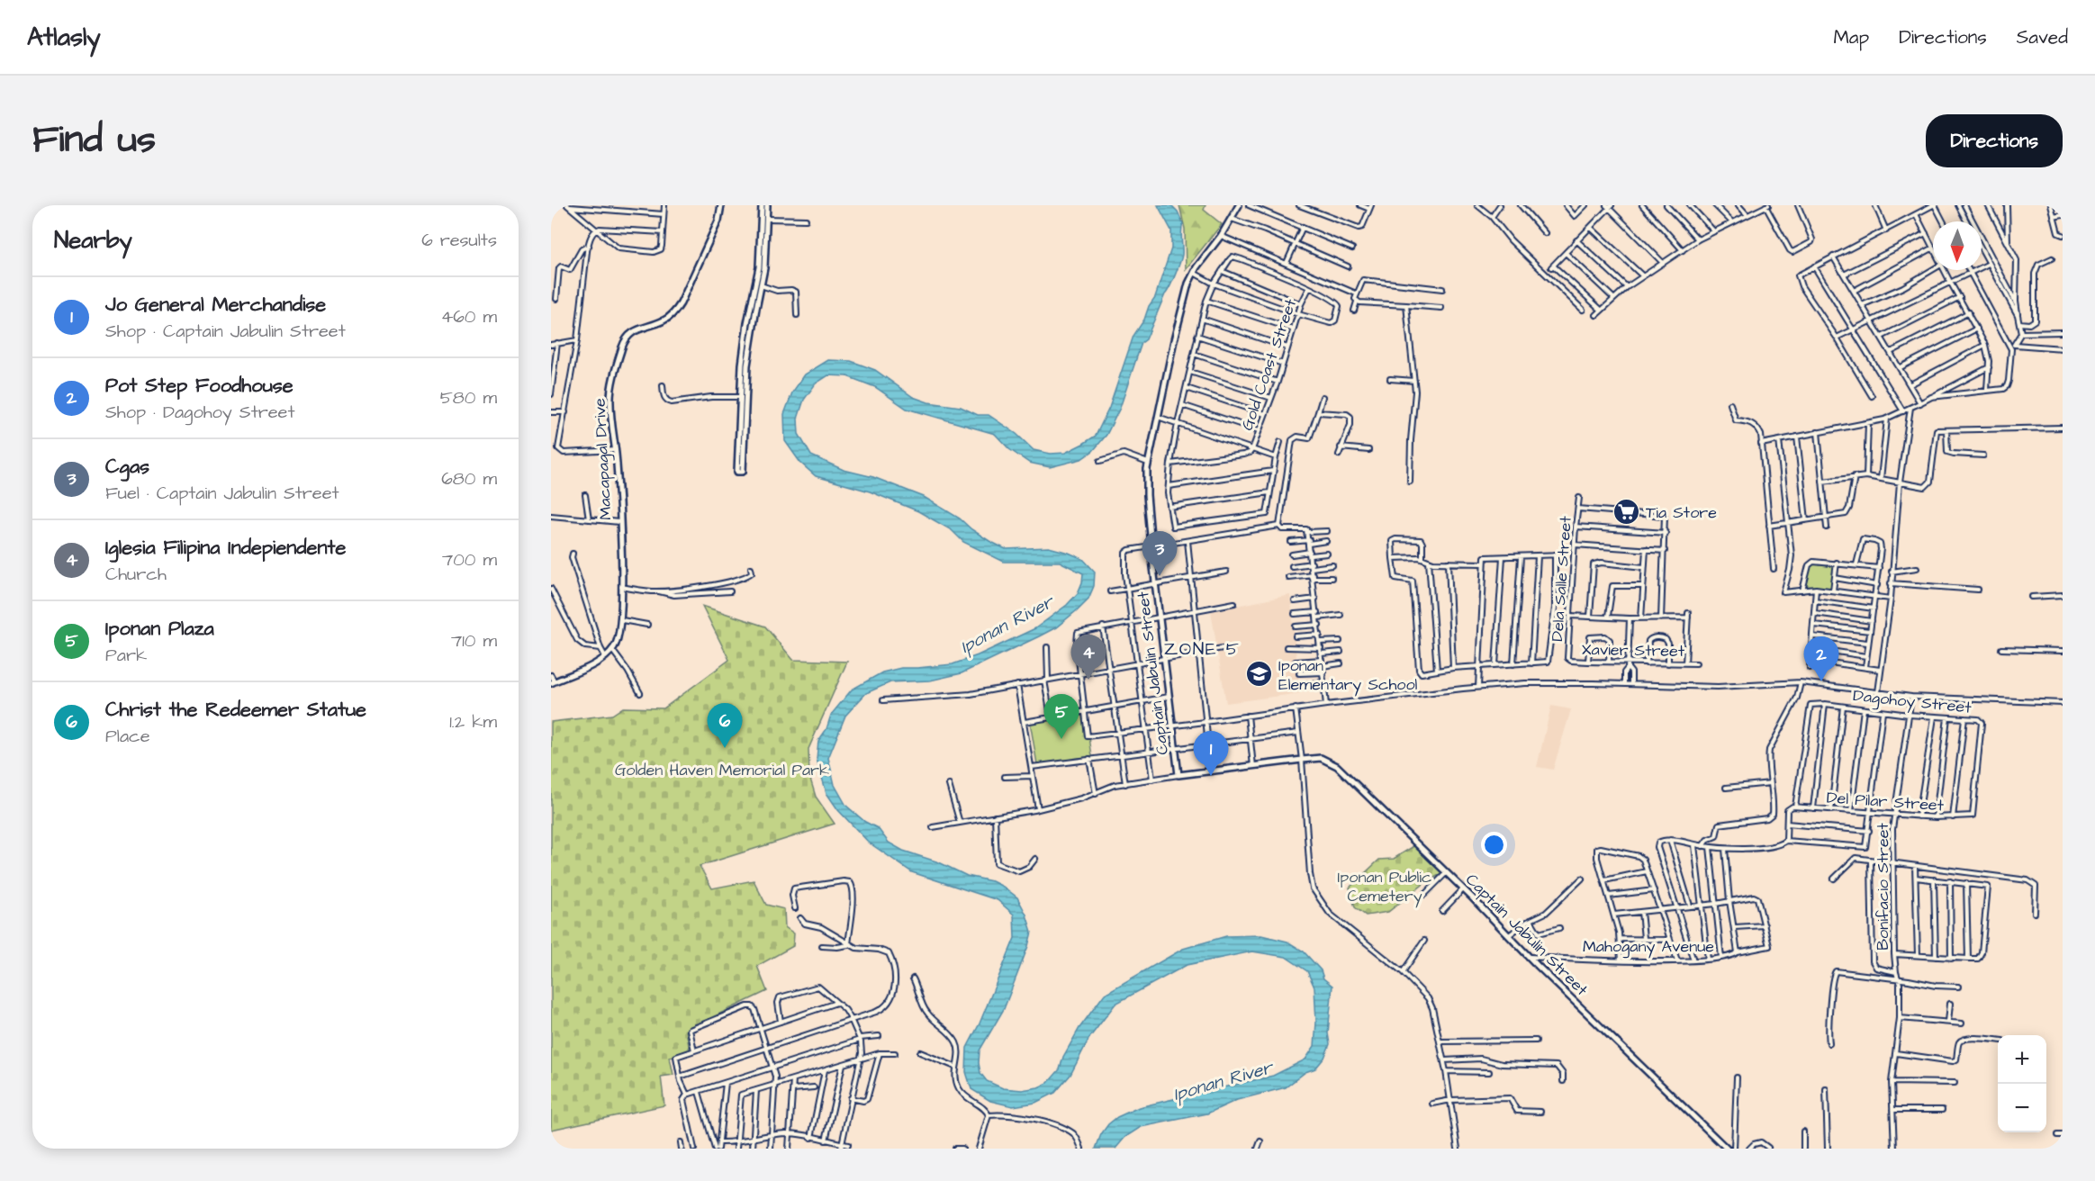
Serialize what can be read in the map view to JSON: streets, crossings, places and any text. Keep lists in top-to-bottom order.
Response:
{
  "streets": {
    "street": [
      "Gold Coast Street",
      "Macapagal Drive",
      "Dela Salle Street",
      "Xavier Street",
      "Captain Jabulin Street",
      "Dagohoy Street",
      "Del Pilar Street",
      "Bonifacio Street",
      "Mahogany Avenue"
    ]
  },
  "crossings": [
    ["Dela Salle Street", "Xavier Street"],
    ["Captain Jabulin Street", "Mahogany Avenue"],
    ["Dagohoy Street", "Del Pilar Street"],
    ["Dagohoy Street", "Bonifacio Street"],
    ["Del Pilar Street", "Bonifacio Street"]
  ],
  "districts": ["ZONE 5"],
  "water": ["Iponan River"],
  "parks": ["Golden Haven Memorial Park", "Iponan Public Cemetery"],
  "places": {
    "supermarket": ["Tia Store"],
    "school or university": ["Iponan Elementary School"]
  },
  "north": "bottom",
  "page": {
    "header": "Atlasly",
    "nav": ["Map", "Directions", "Saved"],
    "title": "Find us",
    "buttons": "Directions",
    "heading": ["Nearby", "6 results"],
    "list": [
      {
        "mark": "1",
        "name": "Jo General Merchandise",
        "note": "Shop · Captain Jabulin Street",
        "value": "460 m"
      },
      {
        "mark": "2",
        "name": "Pot Step Foodhouse",
        "note": "Shop · Dagohoy Street",
        "value": "580 m"
      },
      {
        "mark": "3",
        "name": "Cgas",
        "note": "Fuel · Captain Jabulin Street",
        "value": "680 m"
      },
      {
        "mark": "4",
        "name": "Iglesia Filipina Indepiendente",
        "note": "Church",
        "value": "700 m"
      },
      {
        "mark": "5",
        "name": "Iponan Plaza",
        "note": "Park",
        "value": "710 m"
      },
      {
        "mark": "6",
        "name": "Christ the Redeemer Statue",
        "note": "Place",
        "value": "1.2 km"
      }
    ],
    "pins": [
      "3",
      "4",
      "2",
      "5",
      "6",
      "1"
    ],
    "map_buttons": ["+", "−"]
  }
}
